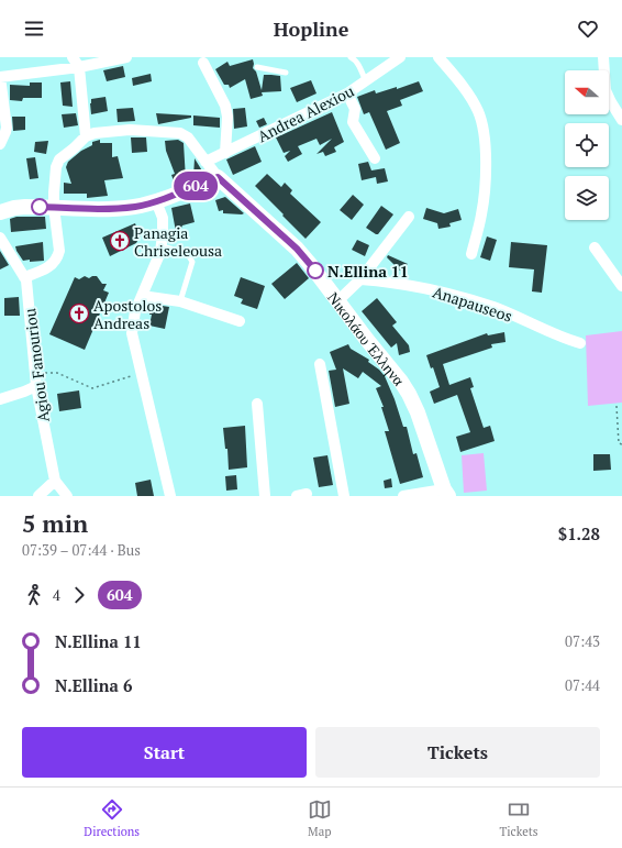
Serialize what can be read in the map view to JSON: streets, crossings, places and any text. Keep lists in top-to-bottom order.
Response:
{
  "streets": {
    "street": [
      "Andrea Alexiou",
      "Anapauseos",
      "Νικολάου Έλληνα",
      "Agiou Fanouriou"
    ]
  },
  "places": {
    "church": ["Panagia Chriseleousa", "Apostolos Andreas"],
    "other": ["N.Ellina 11"]
  },
  "lines": ["bus line 604"],
  "north": "left",
  "page": {
    "header": "Hopline",
    "on_map": "604",
    "heading": ["5 min", "07:39 – 07:44 · Bus", "$1.28"],
    "legs": ["4", "604"],
    "list": [
      {
        "name": "N.Ellina 11",
        "value": "07:43"
      },
      {
        "name": "N.Ellina 6",
        "value": "07:44"
      }
    ],
    "buttons": ["Start", "Tickets"],
    "tabs": ["Directions", "Map", "Tickets"]
  }
}
